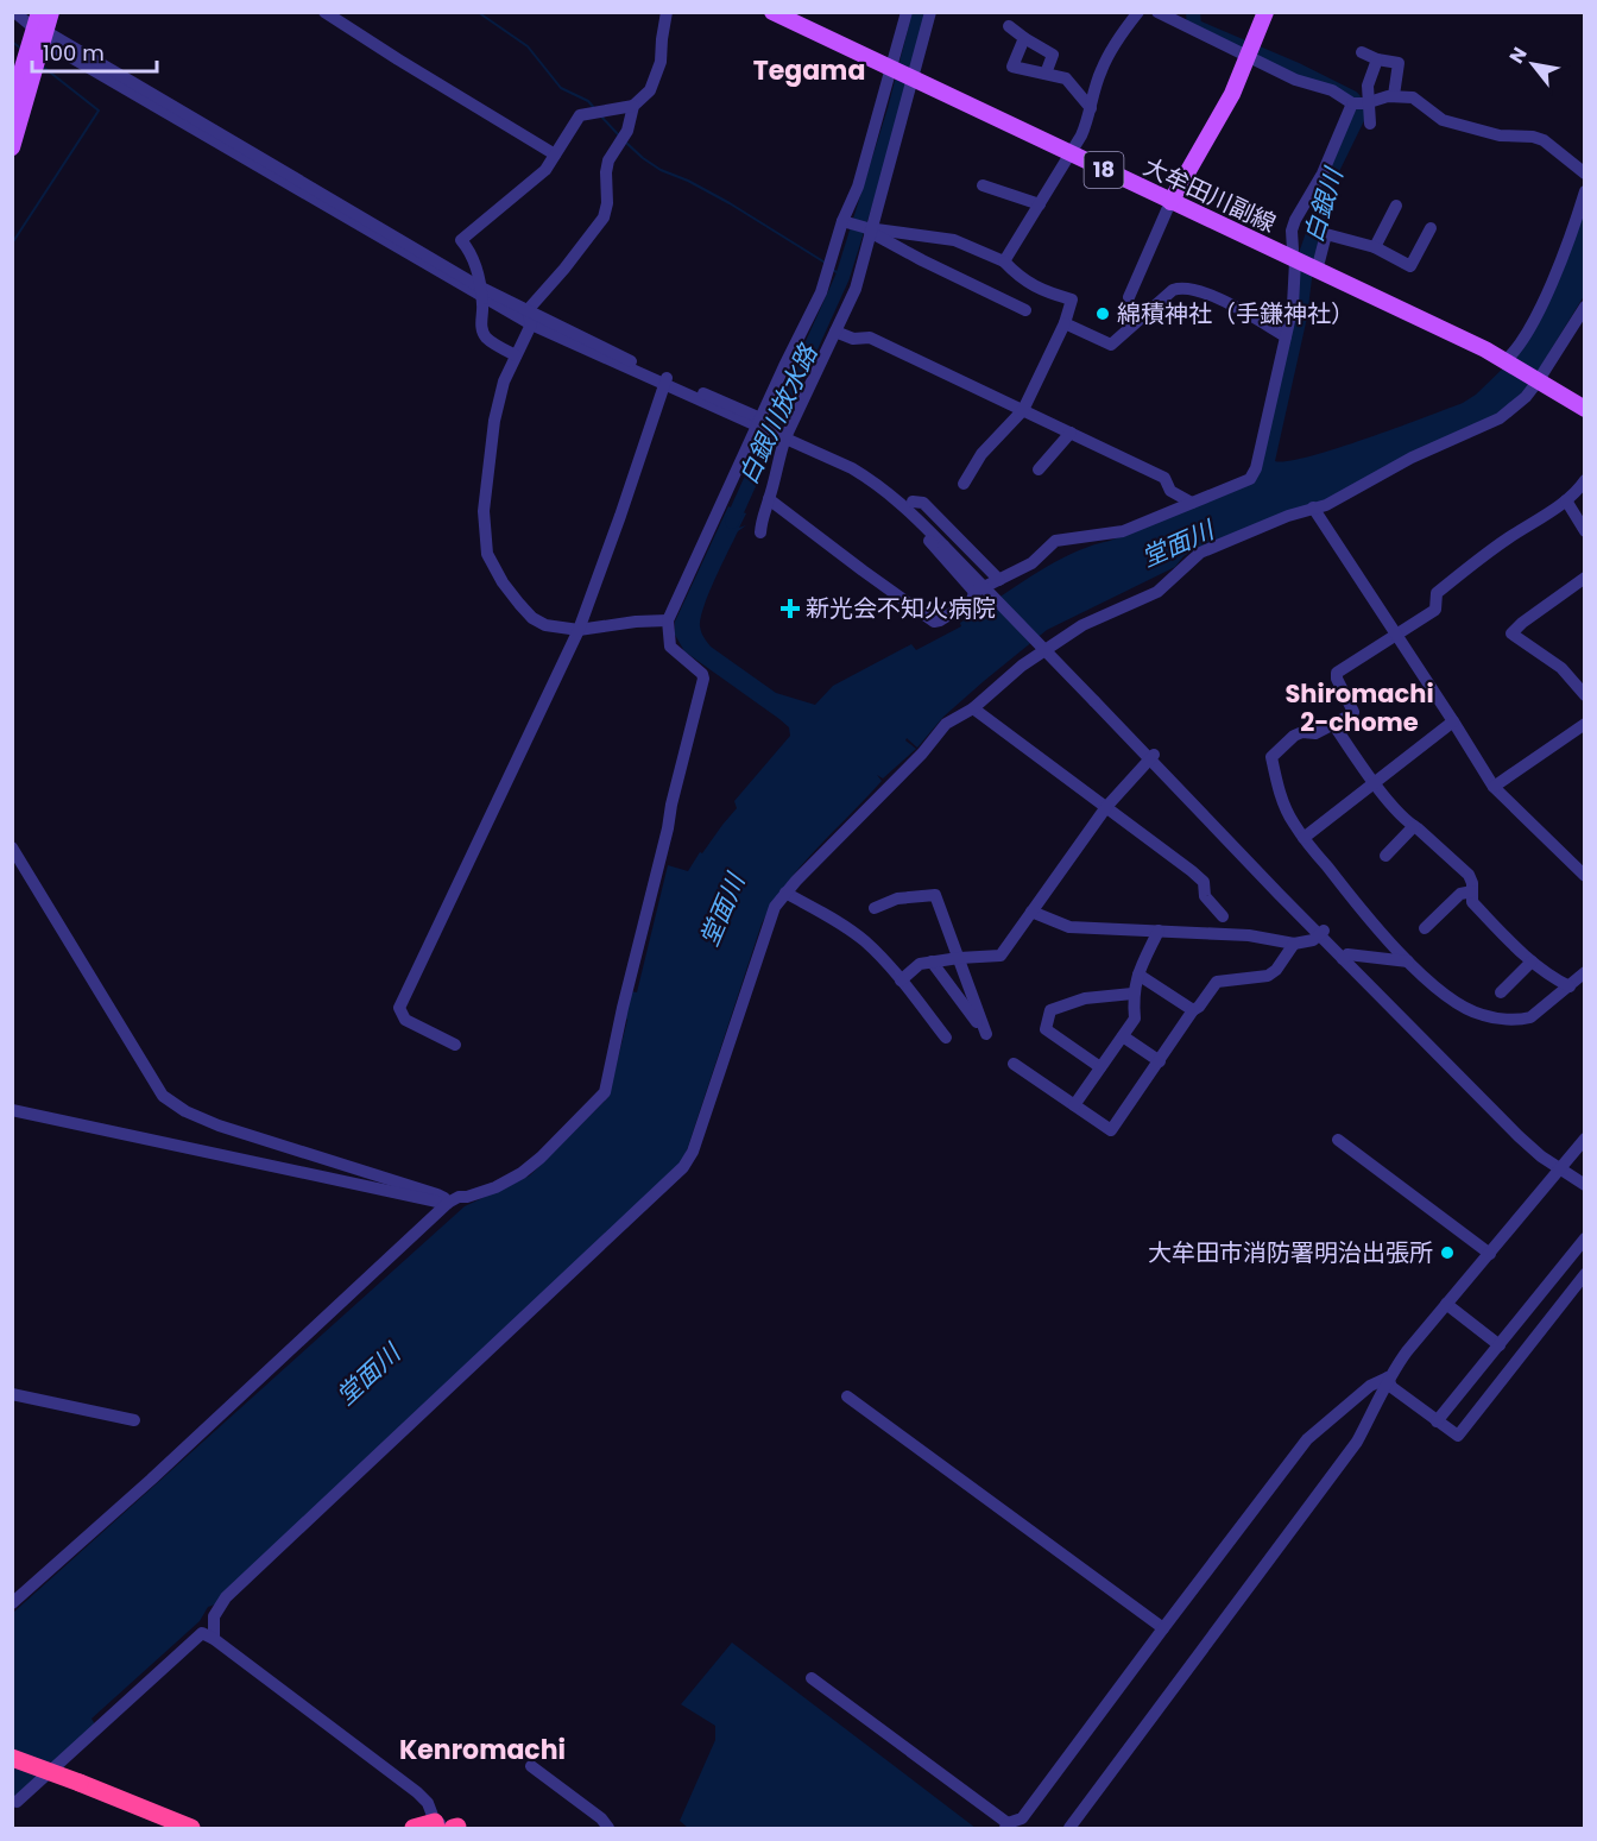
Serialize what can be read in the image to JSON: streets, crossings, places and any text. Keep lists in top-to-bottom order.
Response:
{
  "streets": {
    "main road": ["18", "大牟田川副線"]
  },
  "districts": ["Tegama", "Shiromachi 2-chome", "Kenromachi"],
  "water": ["白銀川", "白銀川放水路", "堂面川"],
  "places": {
    "other": ["綿積神社（手鎌神社）", "大牟田市消防署明治出張所"],
    "health": ["新光会不知火病院"]
  },
  "scale_bar": "100 m",
  "north": "top left"
}
